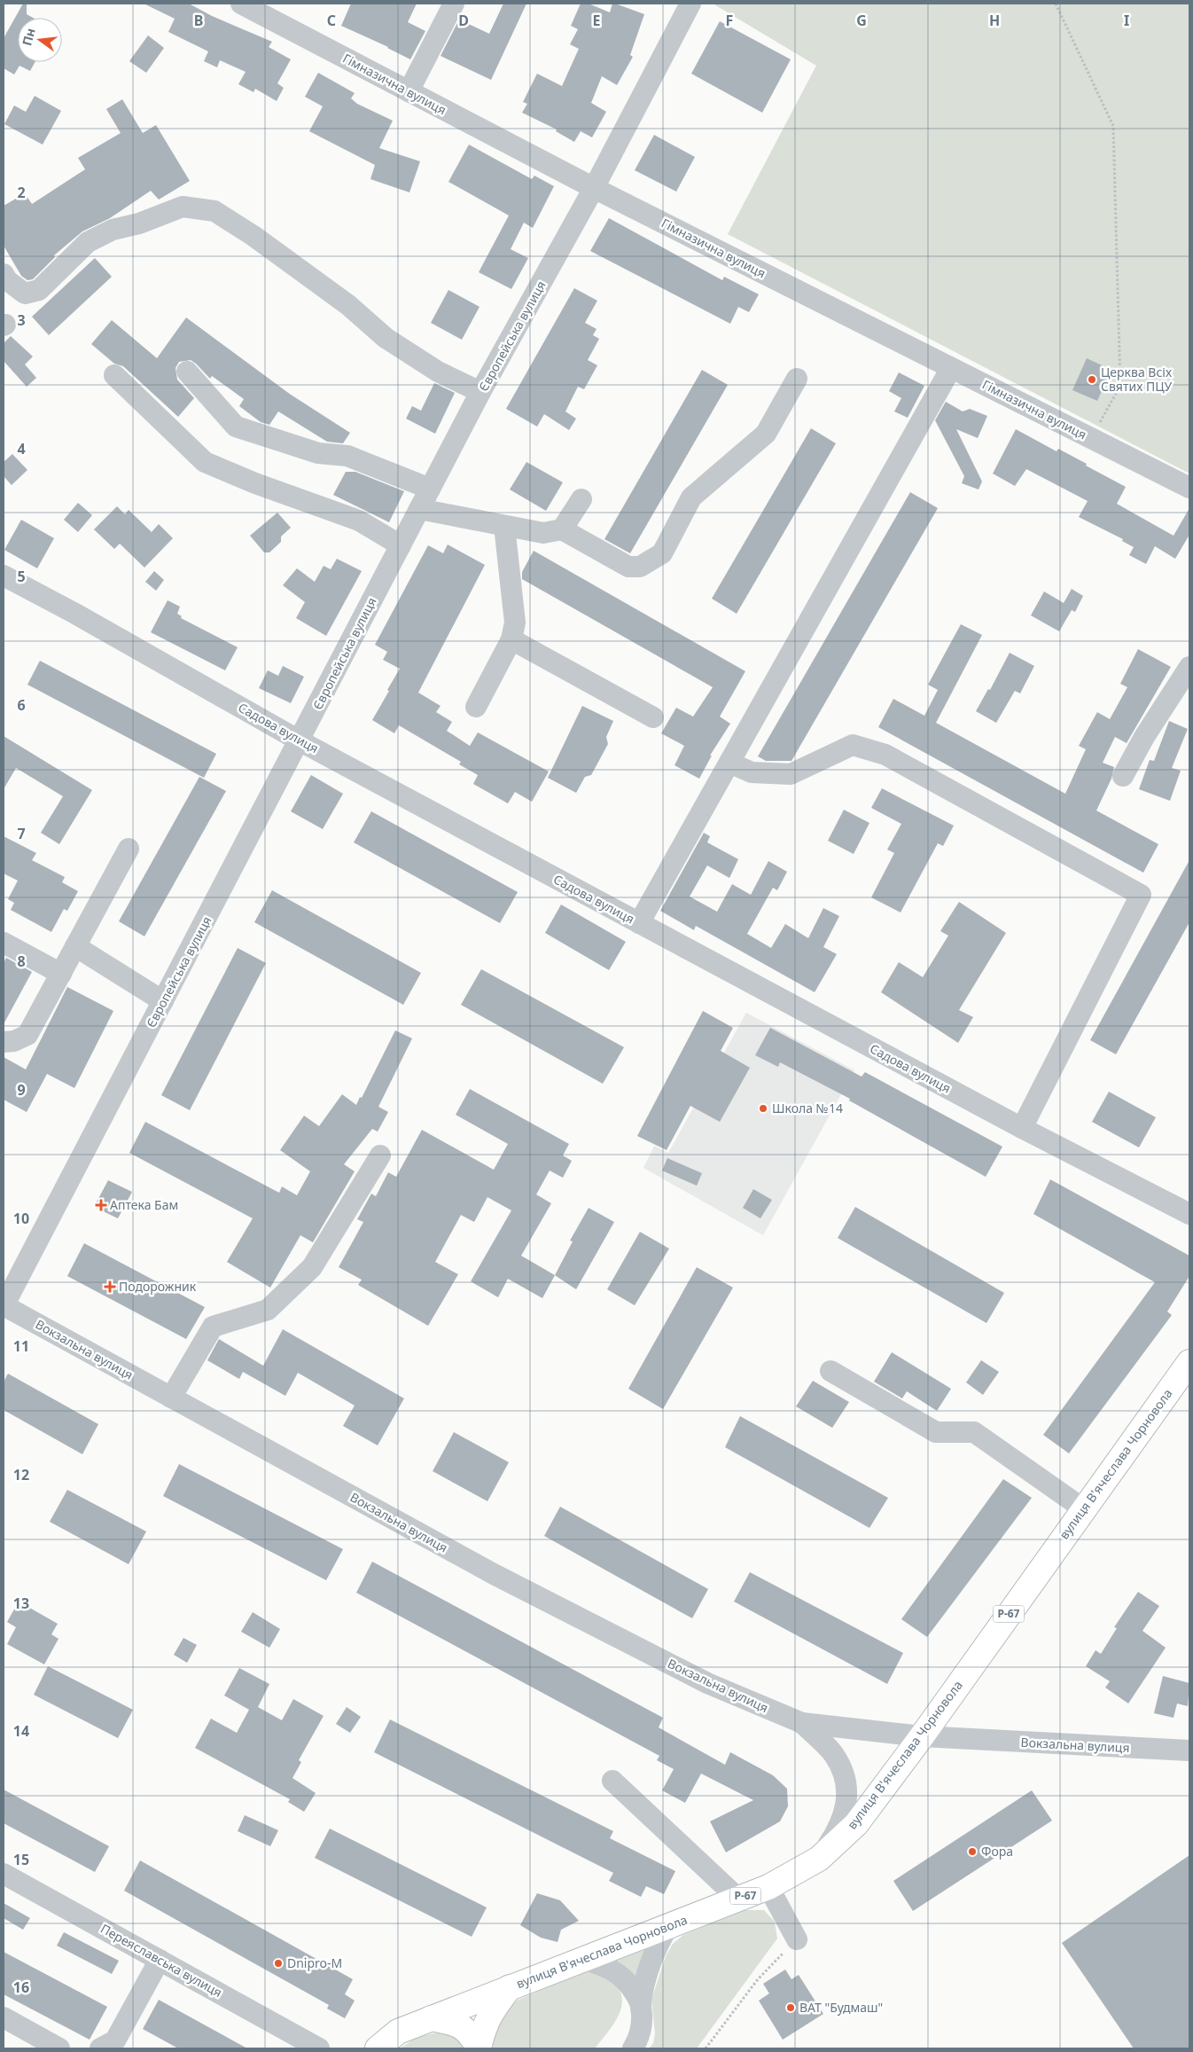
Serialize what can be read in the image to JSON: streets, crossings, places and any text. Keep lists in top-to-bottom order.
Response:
{
  "streets": {
    "main road": ["вулиця В'ячеслава Чорновола", "Р-67"],
    "street": [
      "Гімназична вулиця",
      "Європейська вулиця",
      "Садова вулиця",
      "Вокзальна вулиця",
      "Переяславська вулиця"
    ]
  },
  "crossings": [
    ["Гімназична вулиця", "Європейська вулиця"],
    ["Європейська вулиця", "Садова вулиця"],
    ["Європейська вулиця", "Вокзальна вулиця"],
    ["Вокзальна вулиця", "вулиця В'ячеслава Чорновола"]
  ],
  "places": {
    "other": [
      "Церква Всіх Святих ПЦУ",
      "Школа №14",
      "Фора",
      "Dnipro-M",
      "ВАТ \"Будмаш\""
    ],
    "health": ["Аптека Бам", "Подорожник"]
  },
  "north": "left",
  "grid": {
    "columns": [
      "B",
      "C",
      "D",
      "E",
      "F",
      "G",
      "H",
      "I"
    ],
    "rows": [
      "2",
      "3",
      "4",
      "5",
      "6",
      "7",
      "8",
      "9",
      "10",
      "11",
      "12",
      "13",
      "14",
      "15",
      "16"
    ]
  }
}
